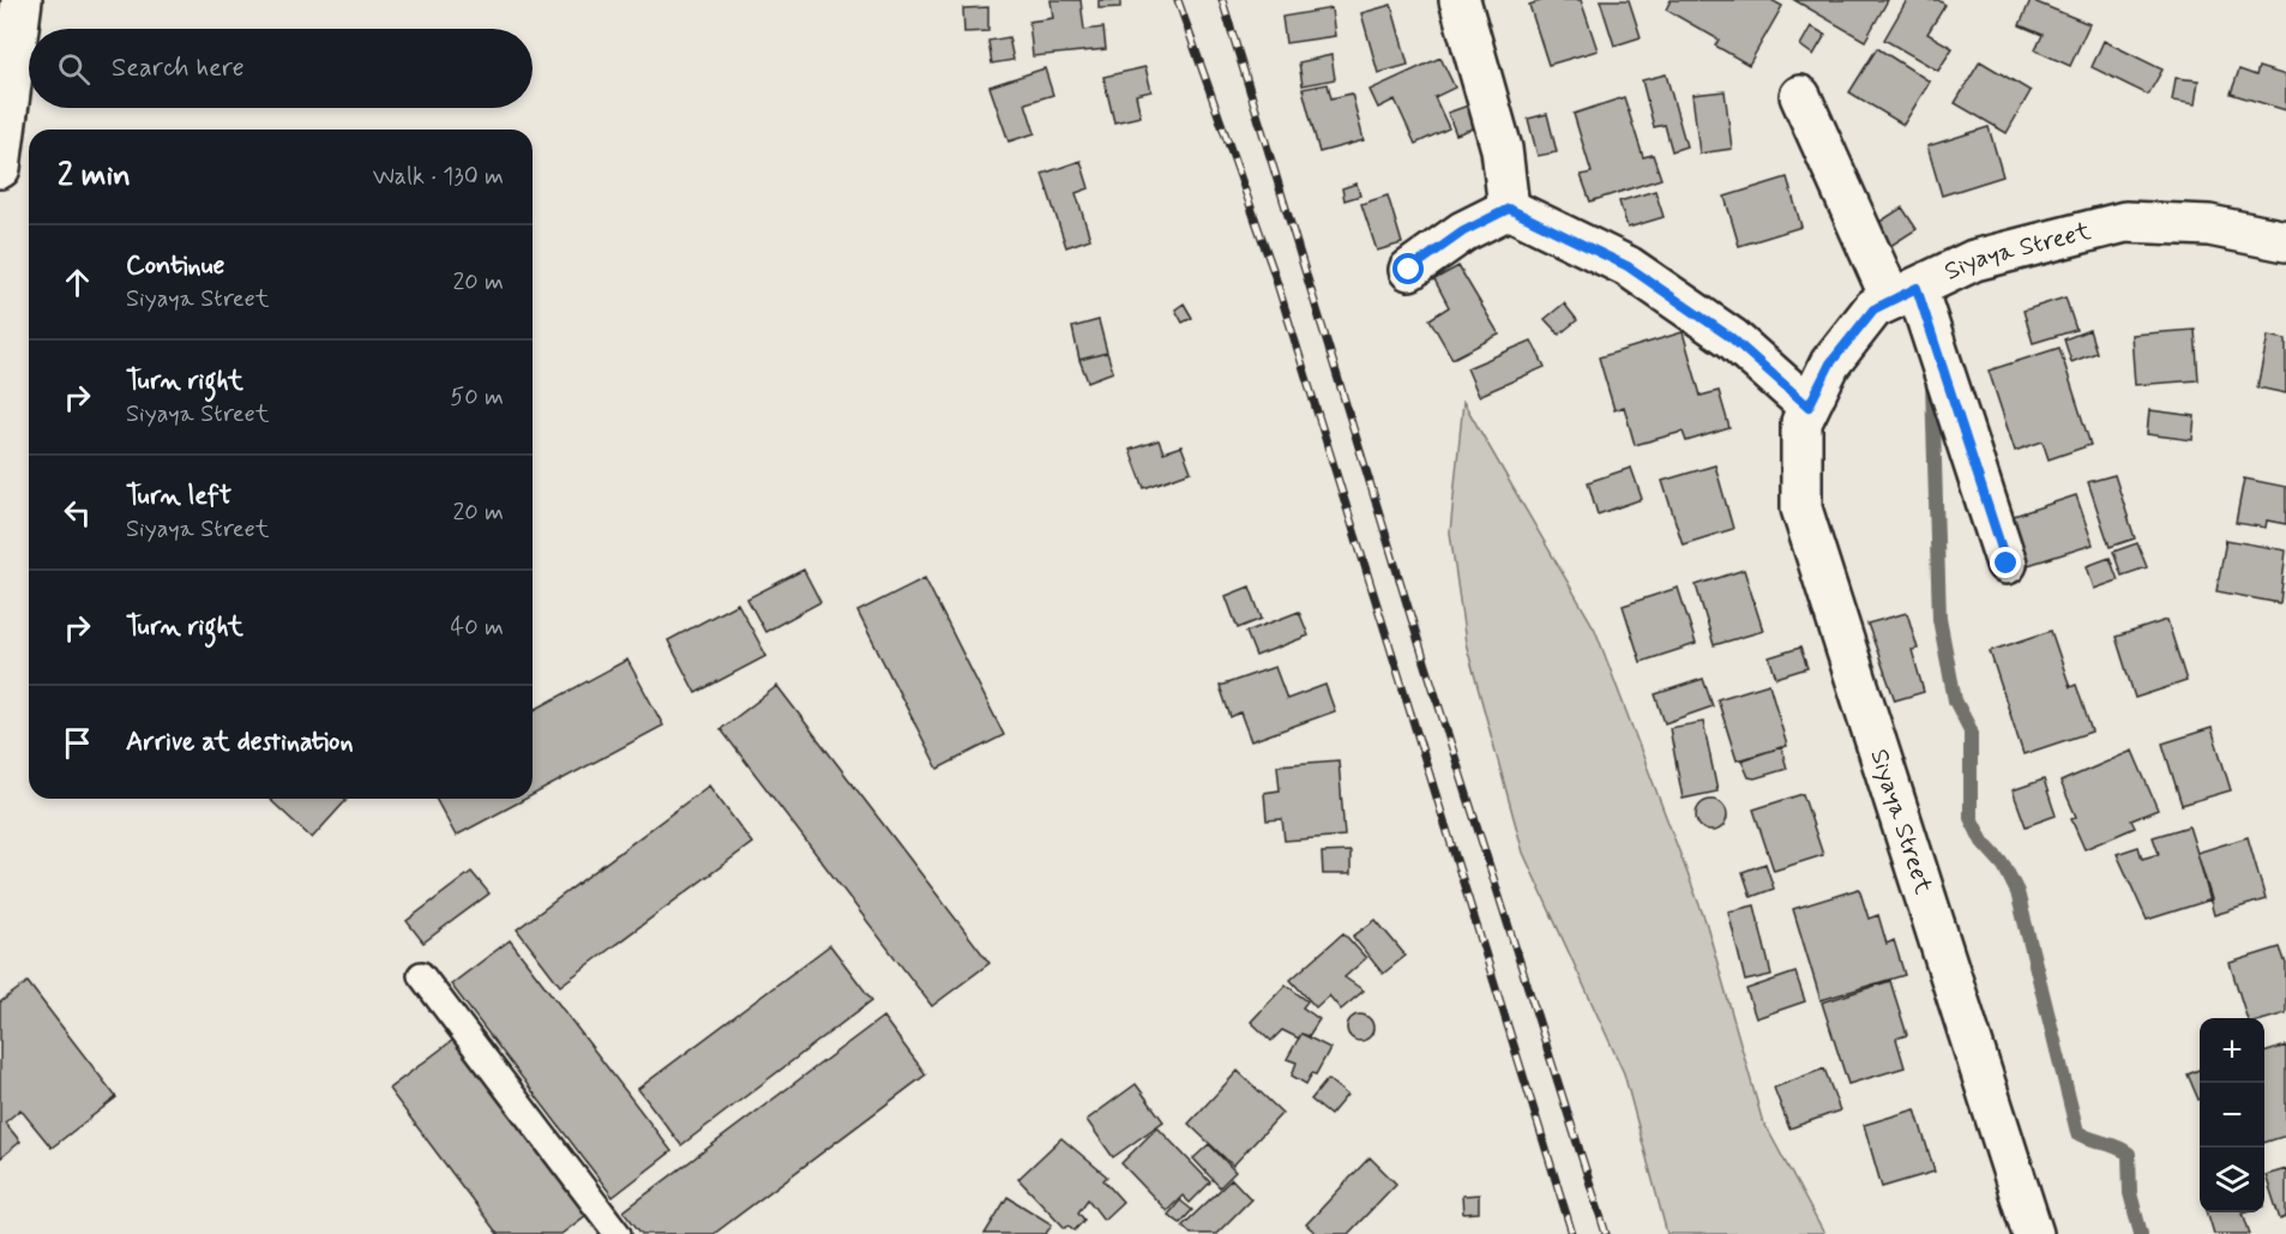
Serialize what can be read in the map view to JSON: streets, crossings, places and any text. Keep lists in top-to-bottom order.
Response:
{
  "streets": {
    "street": ["Siyaya Street"]
  },
  "page": {
    "search": "Search here",
    "heading": ["2 min", "Walk · 130 m"],
    "list": [
      ["Continue", "Siyaya Street", "20 m"],
      ["Turn right", "Siyaya Street", "50 m"],
      ["Turn left", "Siyaya Street", "20 m"],
      ["Turn right", "40 m"],
      "Arrive at destination"
    ],
    "map_buttons": ["+", "−"]
  }
}
